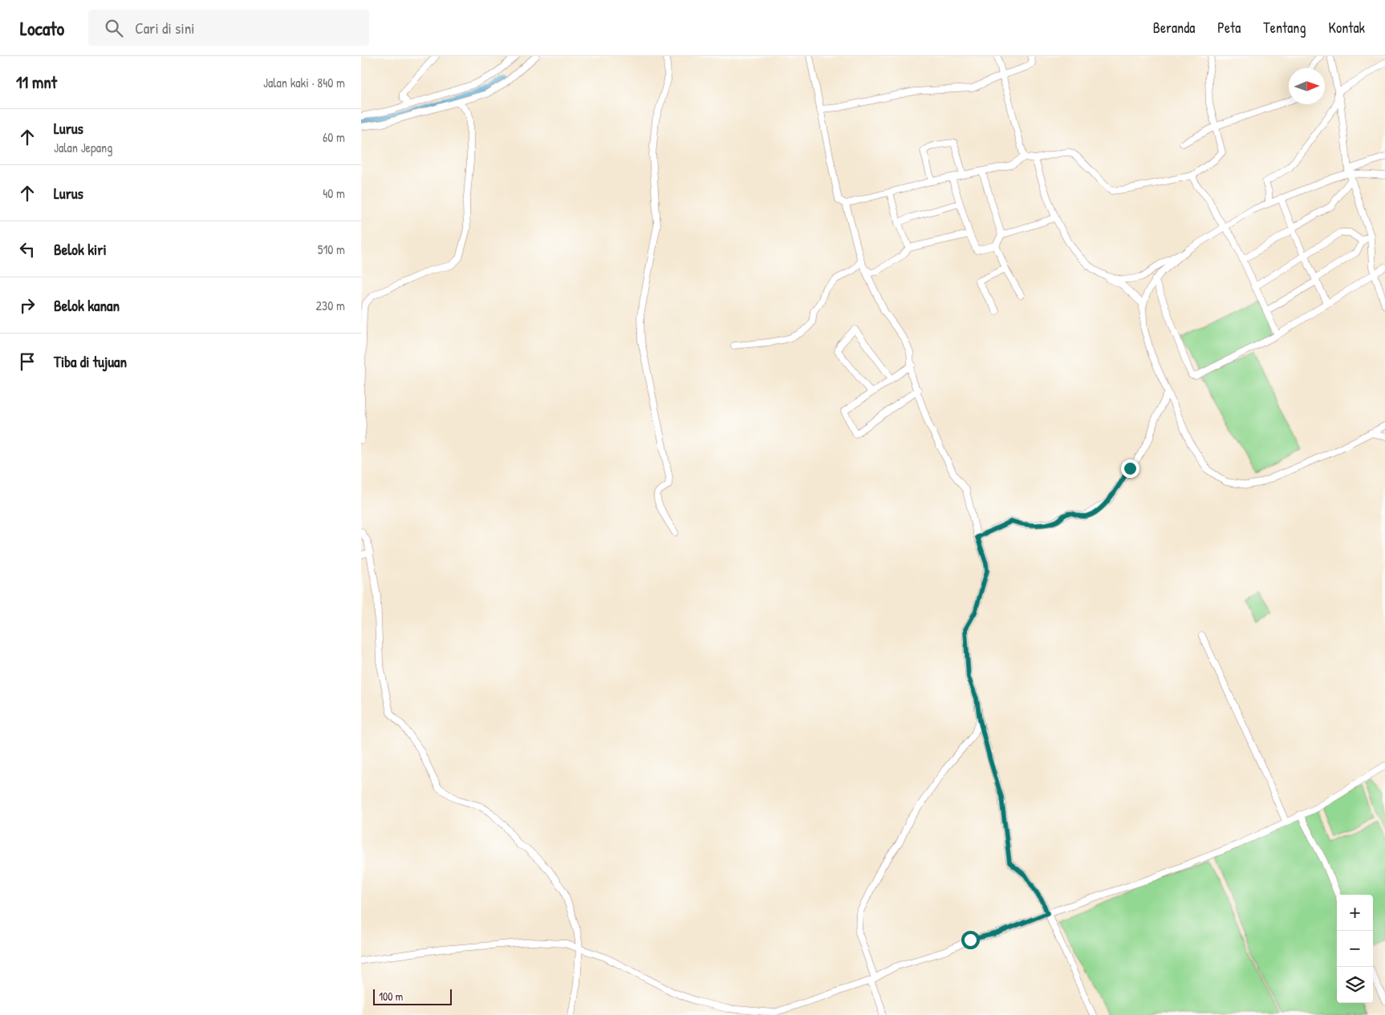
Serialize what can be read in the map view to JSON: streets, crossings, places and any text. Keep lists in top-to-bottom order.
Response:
{
  "scale_bar": "100 m",
  "north": "right",
  "page": {
    "header": "Locato",
    "search": "Cari di sini",
    "nav": [
      "Beranda",
      "Peta",
      "Tentang",
      "Kontak"
    ],
    "heading": ["11 mnt", "Jalan kaki · 840 m"],
    "list": [
      ["Lurus", "Jalan Jepang", "60 m"],
      ["Lurus", "40 m"],
      ["Belok kiri", "510 m"],
      ["Belok kanan", "230 m"],
      "Tiba di tujuan"
    ],
    "map_buttons": ["+", "−"],
    "scale": "100 m"
  }
}
